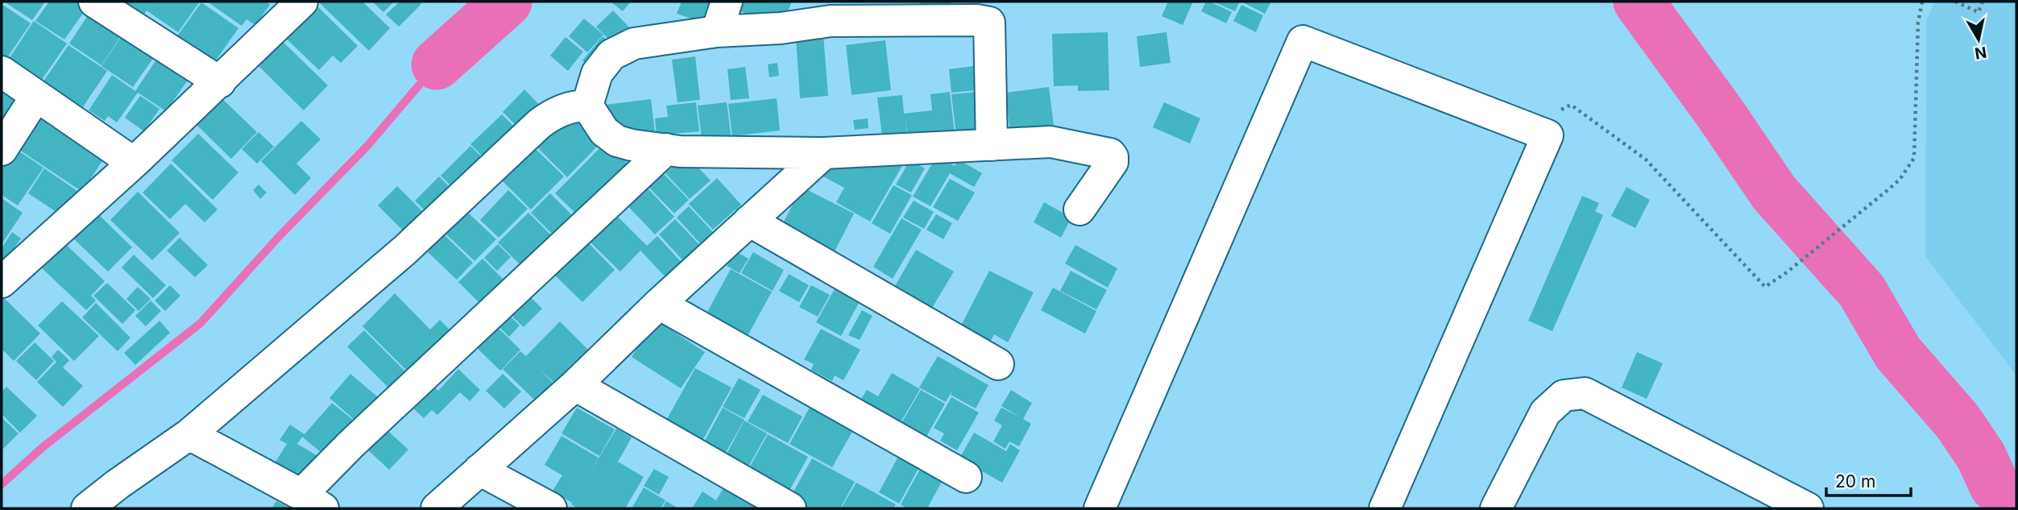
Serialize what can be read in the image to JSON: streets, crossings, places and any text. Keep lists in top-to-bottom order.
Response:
{
  "scale_bar": "20 m",
  "north": "bottom"
}
